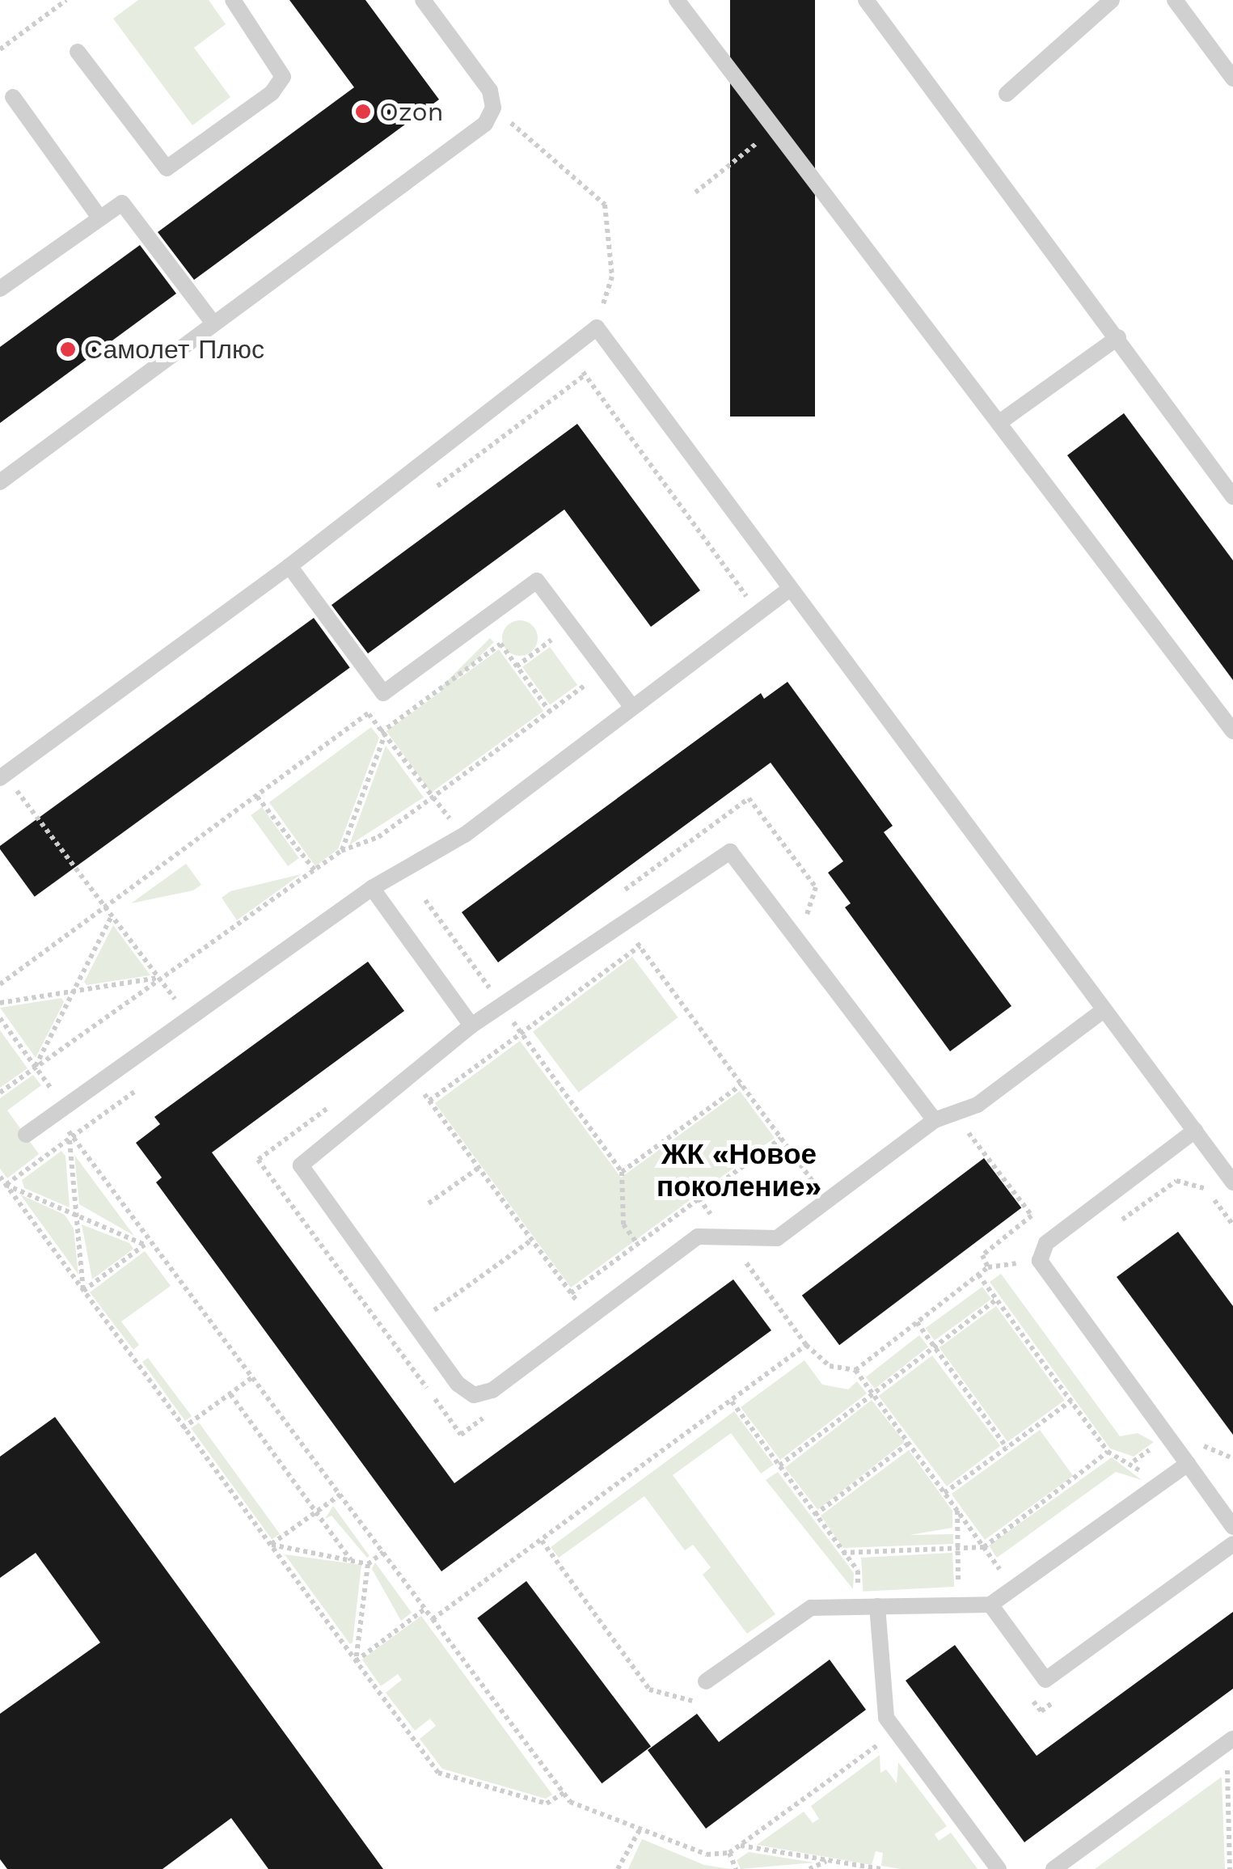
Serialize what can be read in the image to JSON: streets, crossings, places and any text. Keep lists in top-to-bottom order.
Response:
{
  "districts": ["ЖК «Новое поколение»"],
  "places": ["Ozon", "Самолет Плюс"]
}
